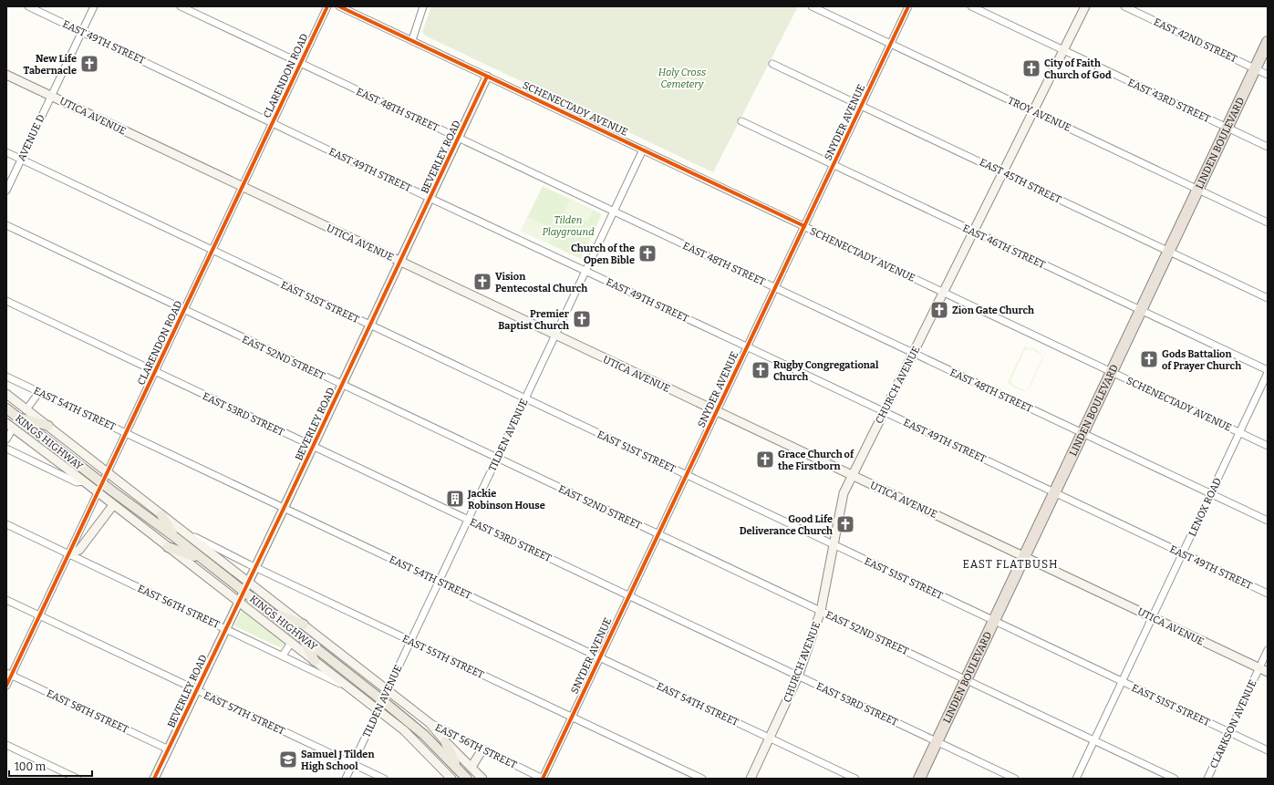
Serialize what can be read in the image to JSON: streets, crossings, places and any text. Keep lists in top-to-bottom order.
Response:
{
  "streets": {
    "highway": ["LINDEN BOULEVARD"],
    "main road": [
      "UTICA AVENUE",
      "BEVERLEY ROAD",
      "CHURCH AVENUE",
      "KINGS HIGHWAY"
    ],
    "street": [
      "EAST 42ND STREET",
      "EAST 49TH STREET",
      "CLARENDON ROAD",
      "EAST 43RD STREET",
      "SCHENECTADY AVENUE",
      "EAST 48TH STREET",
      "TROY AVENUE",
      "SNYDER AVENUE",
      "AVENUE D",
      "EAST 45TH STREET",
      "EAST 46TH STREET",
      "EAST 51ST STREET",
      "EAST 52ND STREET",
      "EAST 54TH STREET",
      "EAST 53RD STREET",
      "TILDEN AVENUE",
      "LENOX ROAD",
      "EAST 56TH STREET",
      "EAST 55TH STREET",
      "EAST 58TH STREET",
      "EAST 57TH STREET",
      "CLARKSON AVENUE"
    ]
  },
  "crossings": [
    ["EAST 42ND STREET", "LINDEN BOULEVARD"],
    ["EAST 49TH STREET", "CLARENDON ROAD"],
    ["EAST 49TH STREET", "SNYDER AVENUE"],
    ["EAST 49TH STREET", "AVENUE D"],
    ["EAST 49TH STREET", "LINDEN BOULEVARD"],
    ["EAST 49TH STREET", "BEVERLEY ROAD"],
    ["EAST 49TH STREET", "CHURCH AVENUE"],
    ["EAST 49TH STREET", "TILDEN AVENUE"],
    ["EAST 49TH STREET", "LENOX ROAD"],
    ["CLARENDON ROAD", "EAST 48TH STREET"],
    ["CLARENDON ROAD", "UTICA AVENUE"],
    ["CLARENDON ROAD", "EAST 51ST STREET"],
    ["CLARENDON ROAD", "EAST 52ND STREET"],
    ["CLARENDON ROAD", "EAST 54TH STREET"],
    ["CLARENDON ROAD", "EAST 53RD STREET"],
    ["CLARENDON ROAD", "KINGS HIGHWAY"],
    ["CLARENDON ROAD", "EAST 56TH STREET"],
    ["CLARENDON ROAD", "EAST 58TH STREET"],
    ["CLARENDON ROAD", "EAST 57TH STREET"],
    ["EAST 43RD STREET", "LINDEN BOULEVARD"],
    ["EAST 43RD STREET", "CHURCH AVENUE"],
    ["SCHENECTADY AVENUE", "SNYDER AVENUE"],
    ["SCHENECTADY AVENUE", "LINDEN BOULEVARD"],
    ["SCHENECTADY AVENUE", "BEVERLEY ROAD"],
    ["SCHENECTADY AVENUE", "CHURCH AVENUE"],
    ["SCHENECTADY AVENUE", "TILDEN AVENUE"],
    ["SCHENECTADY AVENUE", "LENOX ROAD"],
    ["EAST 48TH STREET", "SNYDER AVENUE"],
    ["EAST 48TH STREET", "LINDEN BOULEVARD"],
    ["EAST 48TH STREET", "BEVERLEY ROAD"],
    ["EAST 48TH STREET", "CHURCH AVENUE"],
    ["EAST 48TH STREET", "TILDEN AVENUE"],
    ["EAST 48TH STREET", "LENOX ROAD"],
    ["TROY AVENUE", "SNYDER AVENUE"],
    ["TROY AVENUE", "LINDEN BOULEVARD"],
    ["TROY AVENUE", "CHURCH AVENUE"],
    ["UTICA AVENUE", "SNYDER AVENUE"],
    ["UTICA AVENUE", "AVENUE D"],
    ["UTICA AVENUE", "LINDEN BOULEVARD"],
    ["UTICA AVENUE", "BEVERLEY ROAD"],
    ["UTICA AVENUE", "CHURCH AVENUE"],
    ["UTICA AVENUE", "TILDEN AVENUE"],
    ["UTICA AVENUE", "LENOX ROAD"],
    ["UTICA AVENUE", "CLARKSON AVENUE"],
    ["SNYDER AVENUE", "EAST 45TH STREET"],
    ["SNYDER AVENUE", "EAST 46TH STREET"],
    ["SNYDER AVENUE", "EAST 51ST STREET"],
    ["SNYDER AVENUE", "EAST 52ND STREET"],
    ["SNYDER AVENUE", "EAST 54TH STREET"],
    ["SNYDER AVENUE", "EAST 53RD STREET"],
    ["SNYDER AVENUE", "EAST 56TH STREET"],
    ["SNYDER AVENUE", "EAST 55TH STREET"],
    ["AVENUE D", "EAST 51ST STREET"],
    ["LINDEN BOULEVARD", "EAST 45TH STREET"],
    ["LINDEN BOULEVARD", "EAST 46TH STREET"],
    ["LINDEN BOULEVARD", "EAST 51ST STREET"],
    ["LINDEN BOULEVARD", "EAST 52ND STREET"],
    ["LINDEN BOULEVARD", "EAST 53RD STREET"],
    ["BEVERLEY ROAD", "EAST 51ST STREET"],
    ["BEVERLEY ROAD", "EAST 52ND STREET"],
    ["BEVERLEY ROAD", "EAST 54TH STREET"],
    ["BEVERLEY ROAD", "EAST 53RD STREET"],
    ["BEVERLEY ROAD", "KINGS HIGHWAY"],
    ["BEVERLEY ROAD", "EAST 56TH STREET"],
    ["BEVERLEY ROAD", "EAST 55TH STREET"],
    ["BEVERLEY ROAD", "EAST 58TH STREET"],
    ["BEVERLEY ROAD", "EAST 57TH STREET"],
    ["EAST 45TH STREET", "CHURCH AVENUE"],
    ["EAST 46TH STREET", "CHURCH AVENUE"],
    ["EAST 46TH STREET", "LENOX ROAD"],
    ["EAST 51ST STREET", "CHURCH AVENUE"],
    ["EAST 51ST STREET", "TILDEN AVENUE"],
    ["EAST 51ST STREET", "LENOX ROAD"],
    ["EAST 51ST STREET", "CLARKSON AVENUE"],
    ["EAST 52ND STREET", "CHURCH AVENUE"],
    ["EAST 52ND STREET", "TILDEN AVENUE"],
    ["EAST 52ND STREET", "LENOX ROAD"],
    ["CHURCH AVENUE", "EAST 54TH STREET"],
    ["CHURCH AVENUE", "EAST 53RD STREET"],
    ["EAST 54TH STREET", "TILDEN AVENUE"],
    ["EAST 54TH STREET", "KINGS HIGHWAY"],
    ["EAST 53RD STREET", "TILDEN AVENUE"],
    ["TILDEN AVENUE", "KINGS HIGHWAY"],
    ["TILDEN AVENUE", "EAST 55TH STREET"],
    ["TILDEN AVENUE", "EAST 57TH STREET"],
    ["KINGS HIGHWAY", "EAST 56TH STREET"],
    ["KINGS HIGHWAY", "EAST 55TH STREET"]
  ],
  "districts": ["EAST FLATBUSH"],
  "parks": ["Holy Cross Cemetery", "Tilden Playground"],
  "places": {
    "church": [
      "New Life Tabernacle",
      "City of Faith Church of God",
      "Church of the Open Bible",
      "Vision Pentecostal Church",
      "Zion Gate Church",
      "Premier Baptist Church",
      "Gods Battalion of Prayer Church",
      "Rugby Congregational Church",
      "Grace Church of the Firstborn",
      "Good Life Deliverance Church"
    ],
    "building": ["Jackie Robinson House"],
    "school or university": ["Samuel J Tilden High School"]
  },
  "scale_bar": "100 m"
}
